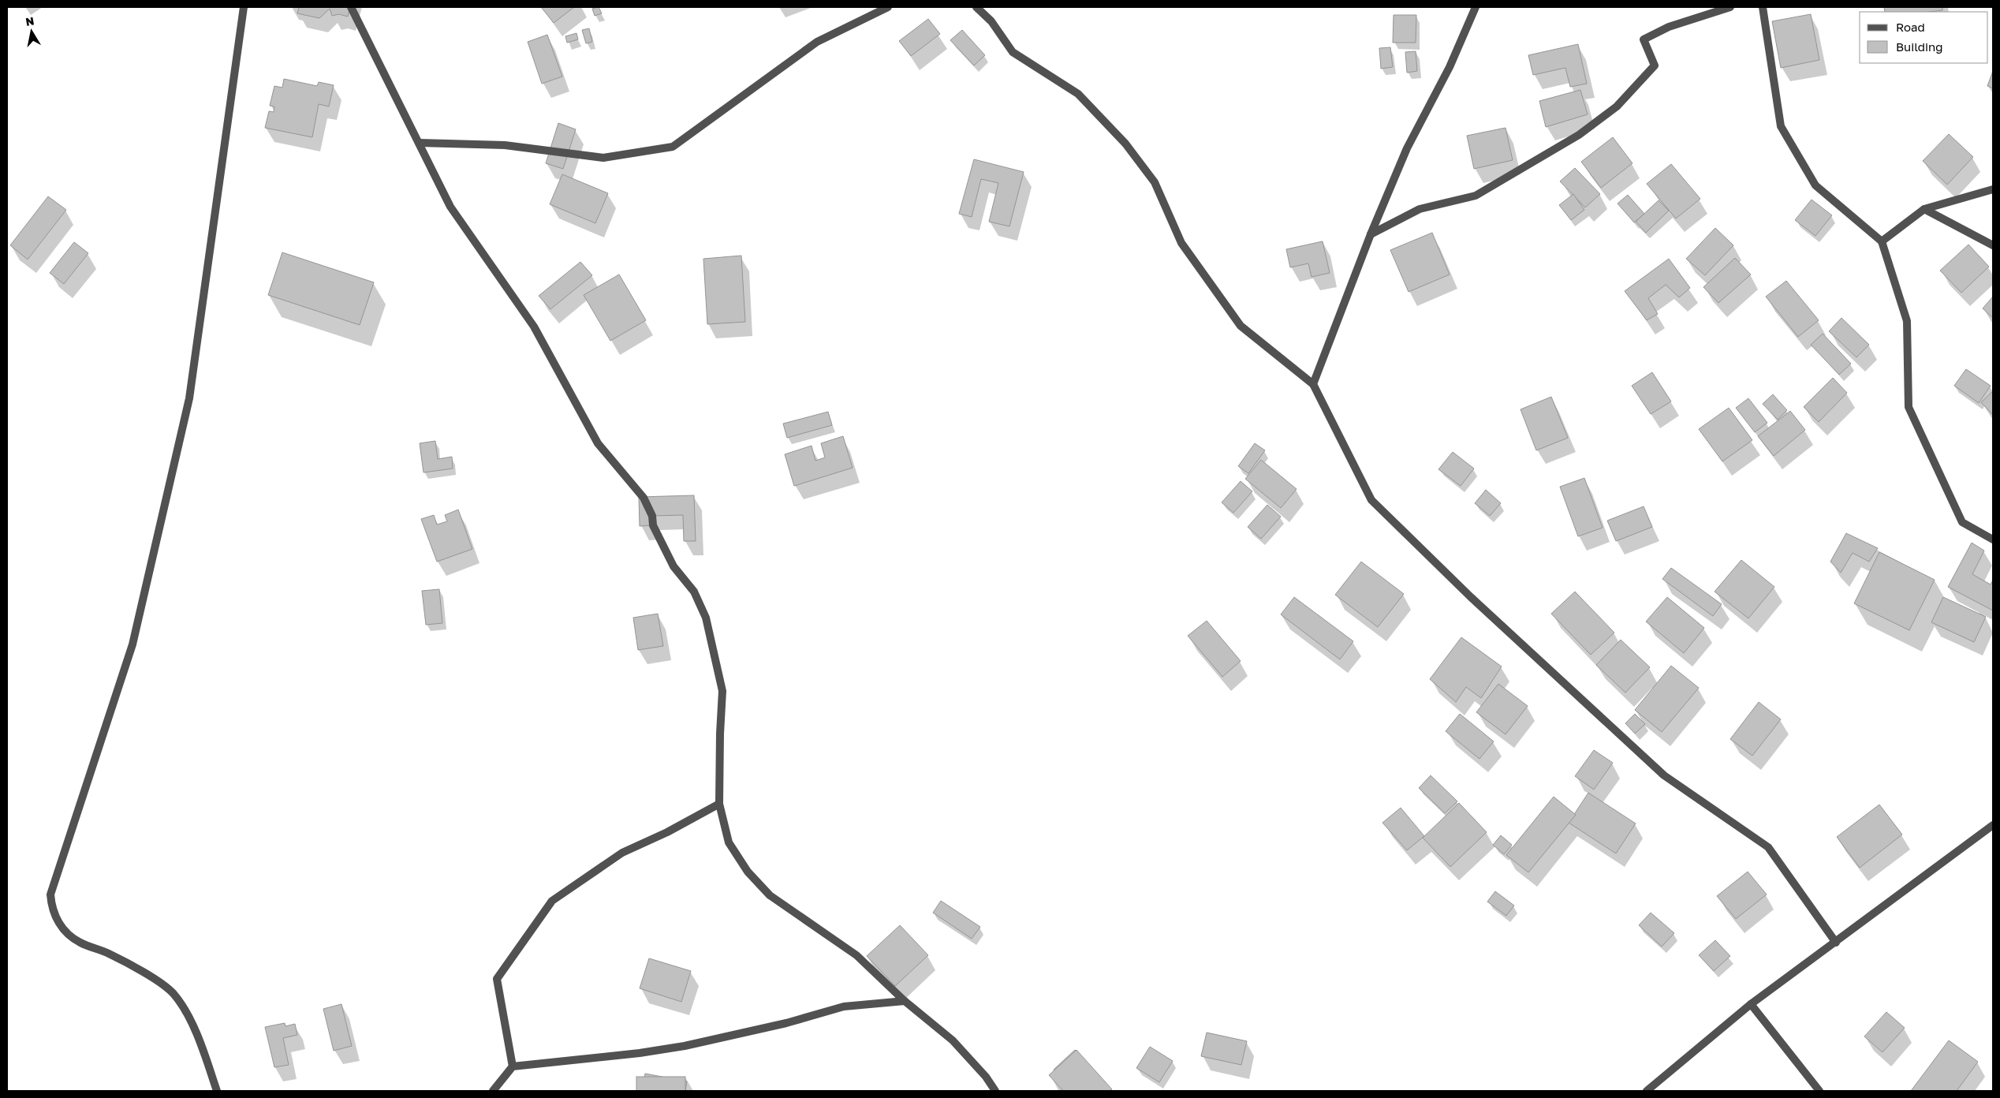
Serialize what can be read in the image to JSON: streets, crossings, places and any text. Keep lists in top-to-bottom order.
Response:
{
  "legend": ["Road", "Building"],
  "north": "top"
}
